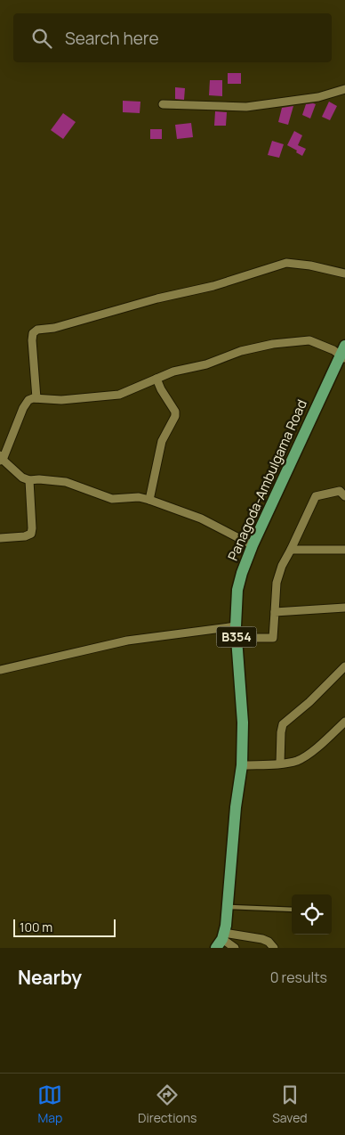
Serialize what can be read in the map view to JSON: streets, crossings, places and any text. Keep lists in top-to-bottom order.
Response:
{
  "streets": {
    "main road": ["Panagoda-Ambulgama Road", "B354"]
  },
  "scale_bar": "100 m",
  "page": {
    "search": "Search here",
    "scale": "100 m",
    "heading": ["Nearby", "0 results"],
    "nav": ["Map", "Directions", "Saved"]
  }
}
